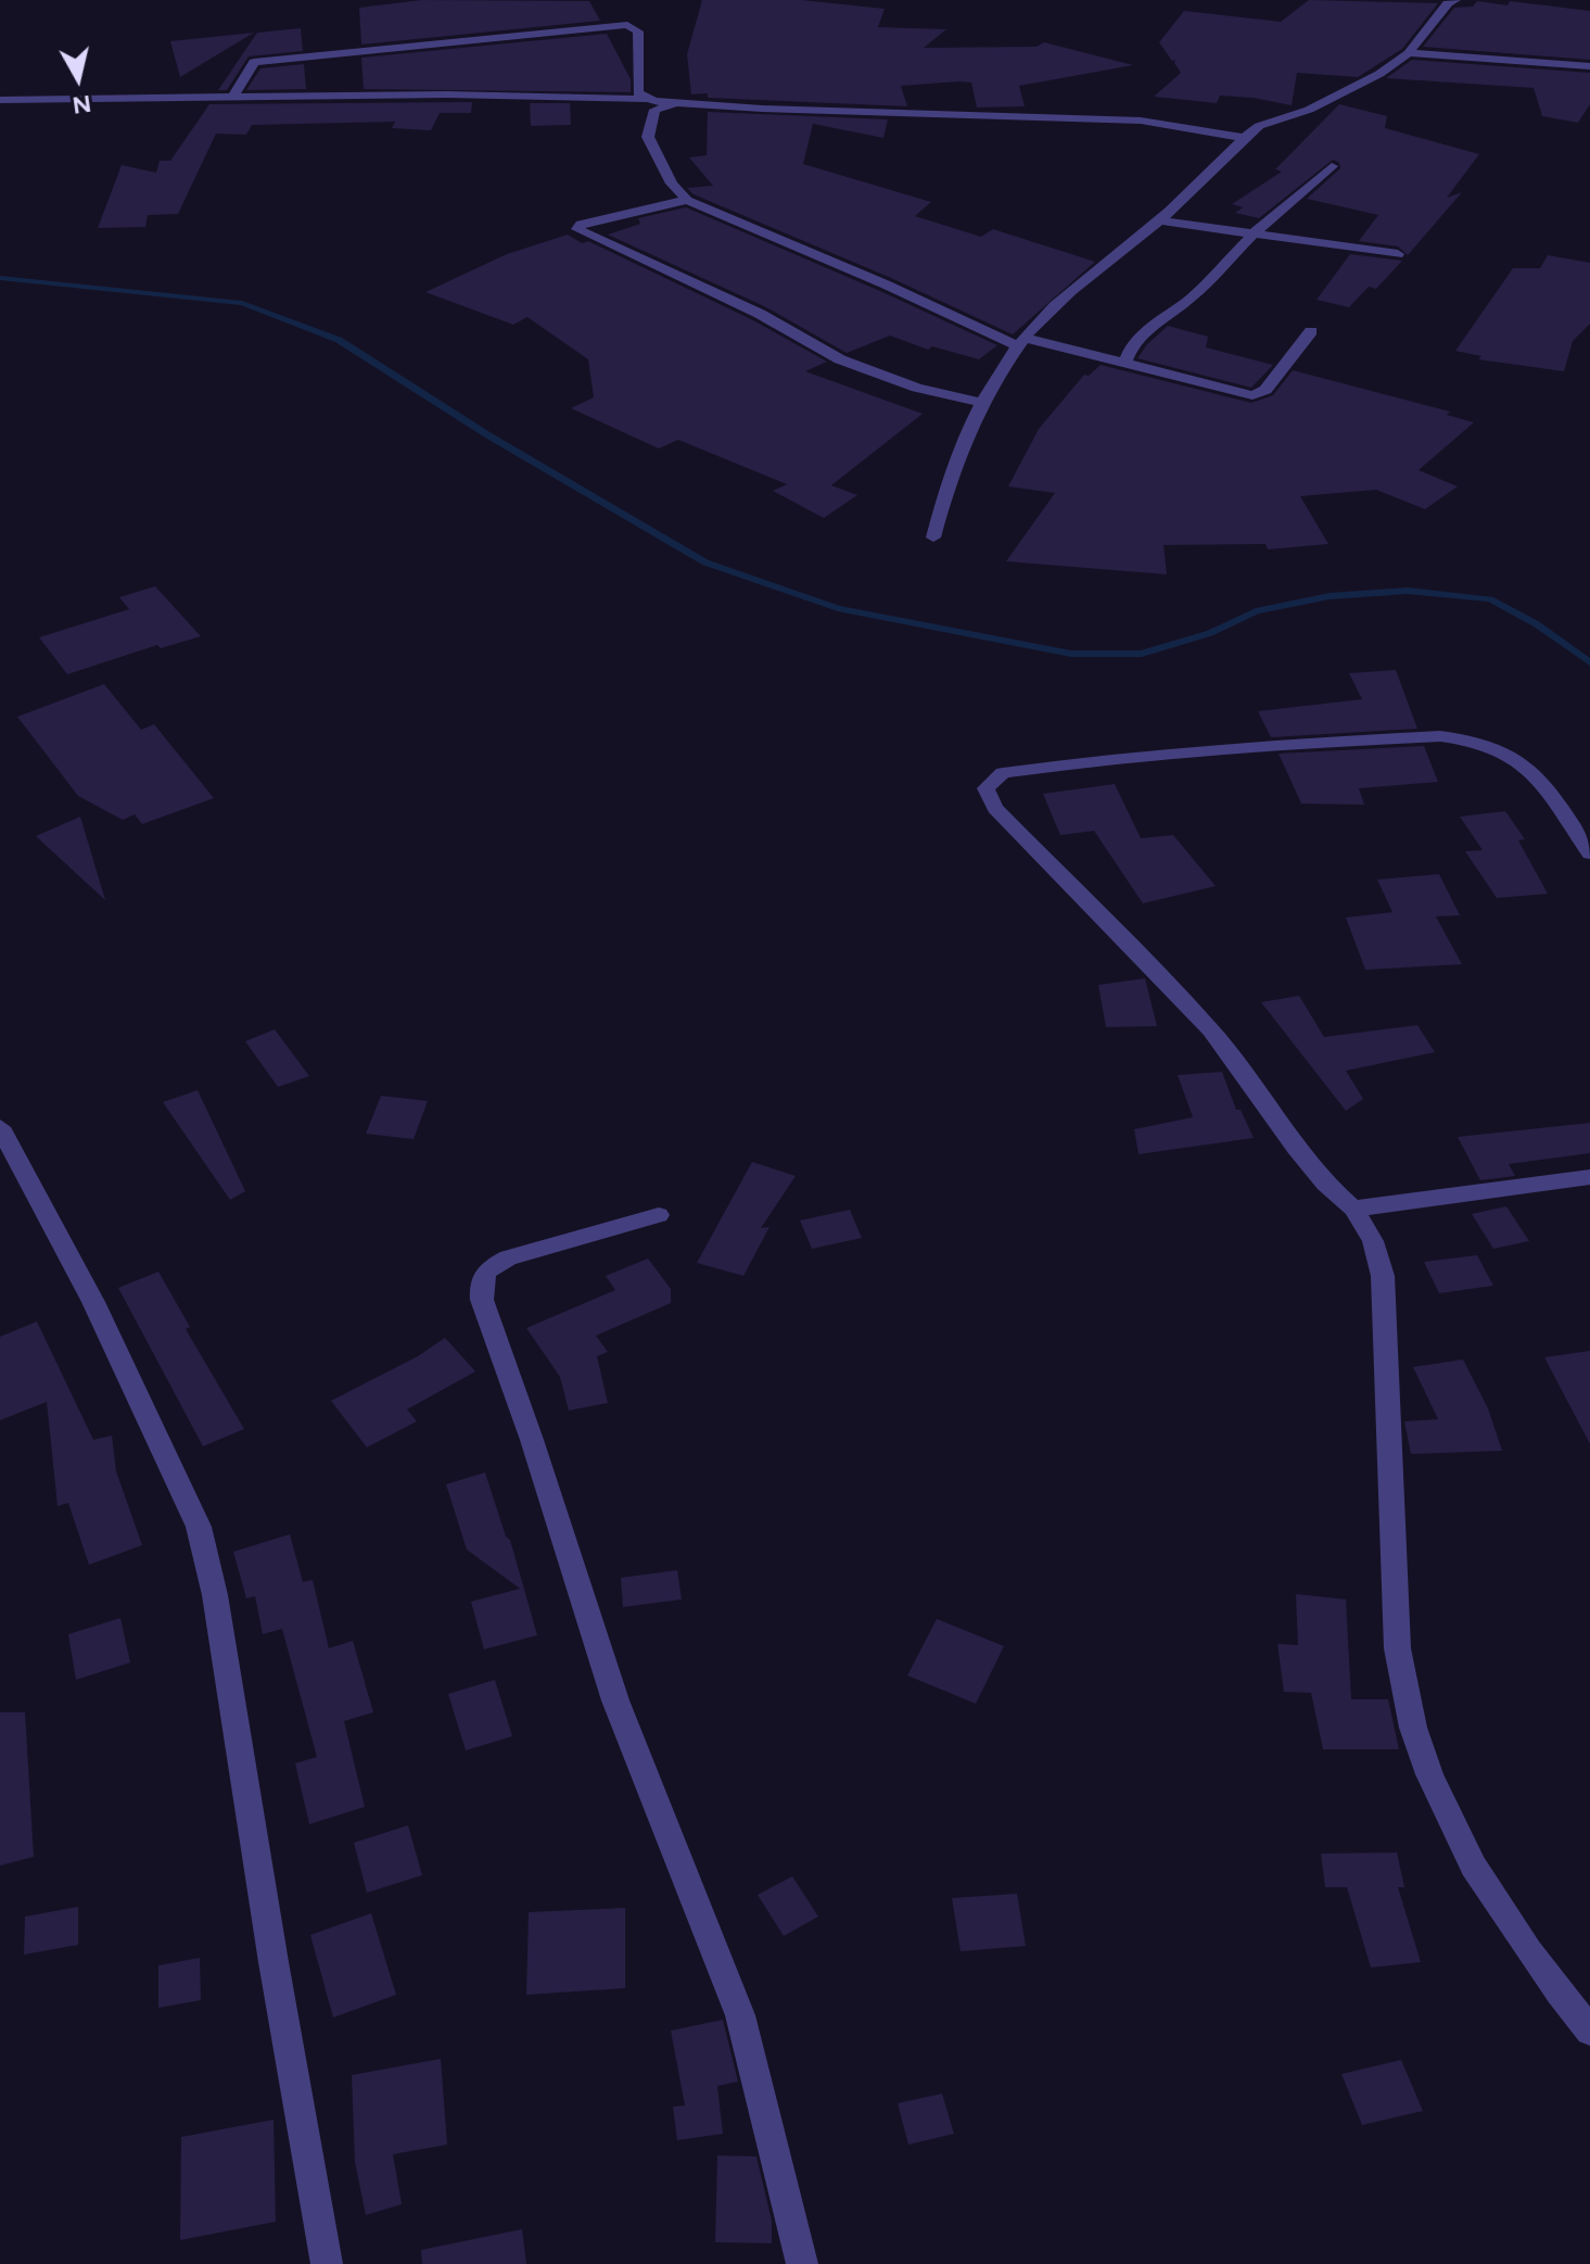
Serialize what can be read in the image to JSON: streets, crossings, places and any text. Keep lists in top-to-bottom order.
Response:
{
  "north": "bottom"
}
